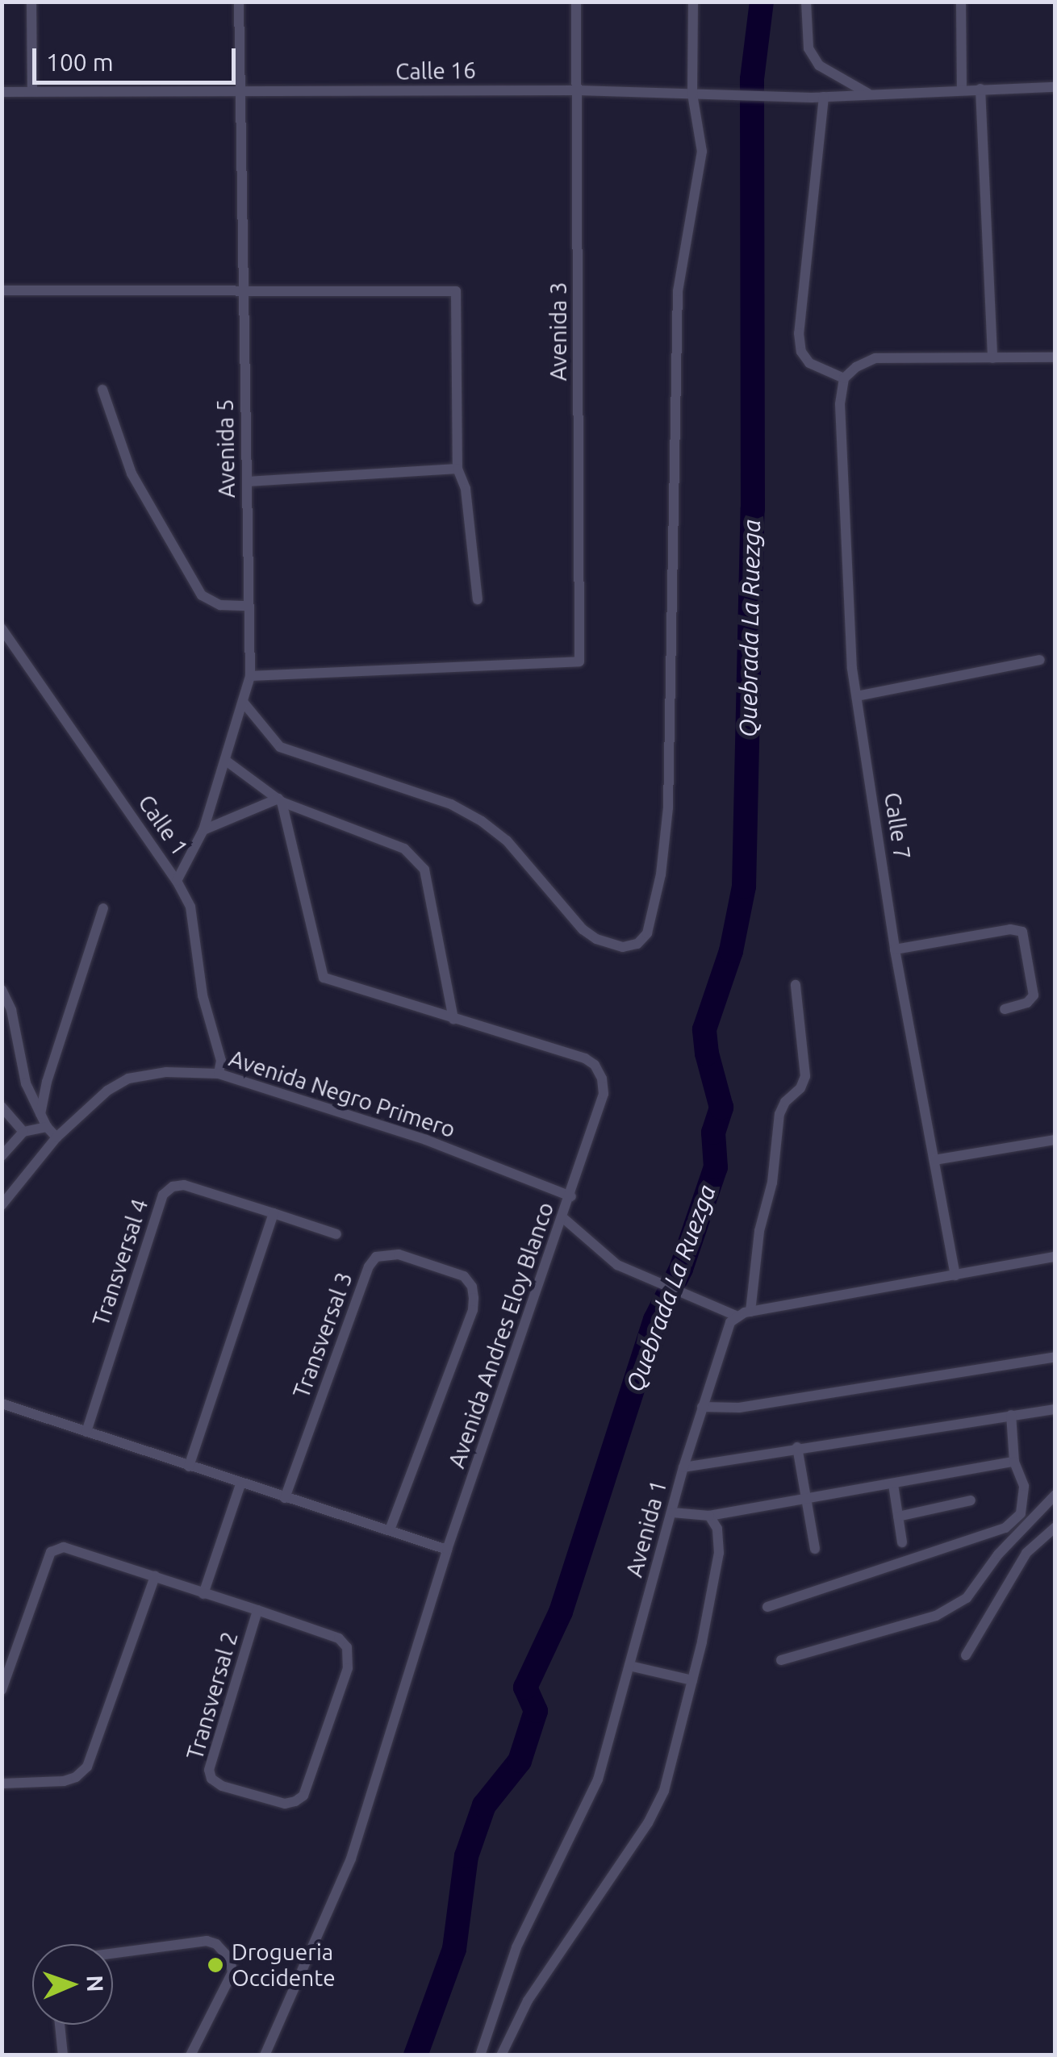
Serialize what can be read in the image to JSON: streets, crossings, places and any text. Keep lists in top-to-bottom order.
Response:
{
  "streets": {
    "street": [
      "Calle 16",
      "Avenida 3",
      "Avenida 5",
      "Calle 1",
      "Calle 7",
      "Avenida Negro Primero",
      "Transversal 4",
      "Transversal 3",
      "Avenida Andres Eloy Blanco",
      "Avenida 1",
      "Transversal 2"
    ]
  },
  "crossings": [
    ["Calle 16", "Avenida 3"],
    ["Calle 16", "Avenida 5"],
    ["Avenida 3", "Avenida 5"],
    ["Avenida 5", "Calle 1"],
    ["Calle 1", "Avenida Negro Primero"],
    ["Avenida Negro Primero", "Avenida Andres Eloy Blanco"]
  ],
  "water": ["Quebrada La Ruezga"],
  "places": ["Drogueria Occidente"],
  "scale_bar": "100 m",
  "north": "right"
}
